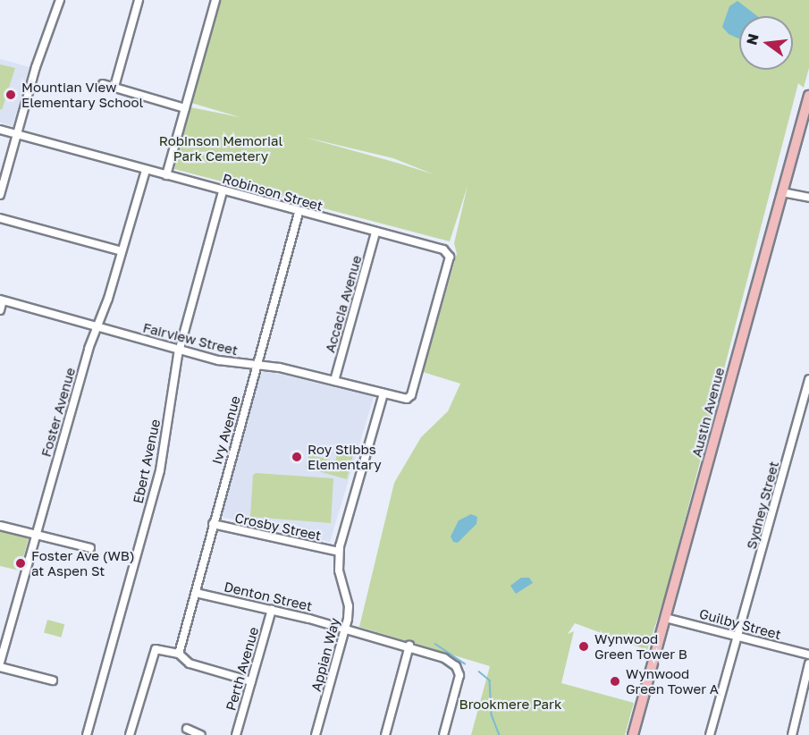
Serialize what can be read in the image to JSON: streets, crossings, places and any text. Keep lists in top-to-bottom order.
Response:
{
  "streets": {
    "main road": ["Austin Avenue"],
    "street": [
      "Robinson Street",
      "Accacia Avenue",
      "Fairview Street",
      "Foster Avenue",
      "Ivy Avenue",
      "Ebert Avenue",
      "Sydney Street",
      "Crosby Street",
      "Denton Street",
      "Guilby Street",
      "Appian Way",
      "Perth Avenue"
    ]
  },
  "crossings": [
    ["Robinson Street", "Accacia Avenue"],
    ["Robinson Street", "Fairview Street"],
    ["Robinson Street", "Foster Avenue"],
    ["Robinson Street", "Ivy Avenue"],
    ["Robinson Street", "Ebert Avenue"],
    ["Accacia Avenue", "Fairview Street"],
    ["Fairview Street", "Foster Avenue"],
    ["Fairview Street", "Ivy Avenue"],
    ["Fairview Street", "Ebert Avenue"],
    ["Fairview Street", "Appian Way"],
    ["Austin Avenue", "Guilby Street"],
    ["Ivy Avenue", "Crosby Street"],
    ["Ivy Avenue", "Denton Street"],
    ["Sydney Street", "Guilby Street"],
    ["Crosby Street", "Appian Way"],
    ["Denton Street", "Appian Way"],
    ["Denton Street", "Perth Avenue"]
  ],
  "parks": ["Robinson Memorial Park Cemetery", "Brookmere Park"],
  "places": [
    "Mountian View Elementary School",
    "Roy Stibbs Elementary",
    "Foster Ave (WB) at Aspen St",
    "Wynwood Green Tower B",
    "Wynwood Green Tower A"
  ],
  "north": "left"
}
